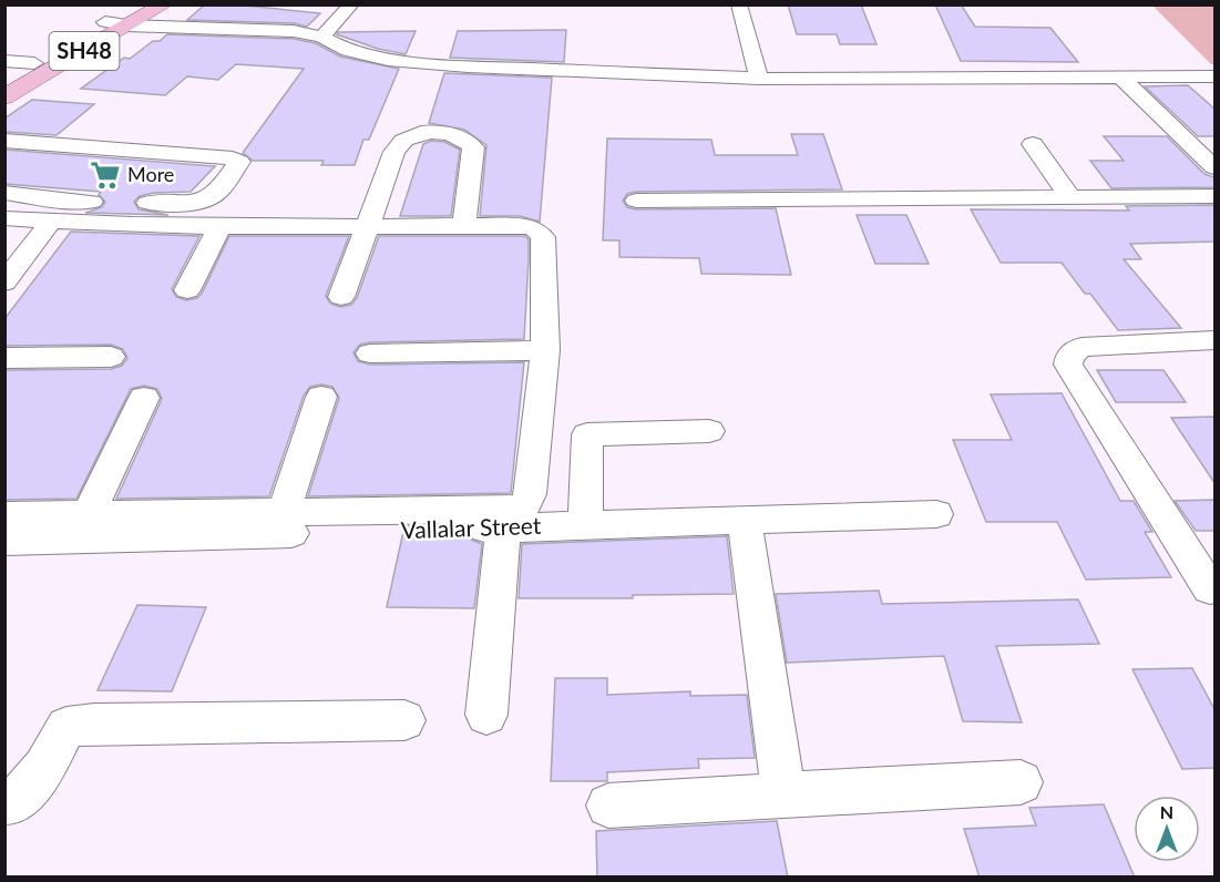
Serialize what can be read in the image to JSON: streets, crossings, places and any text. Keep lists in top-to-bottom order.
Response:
{
  "streets": {
    "main road": ["SH48"],
    "street": ["Vallalar Street"]
  },
  "places": {
    "supermarket": ["More"]
  },
  "north": "top"
}
